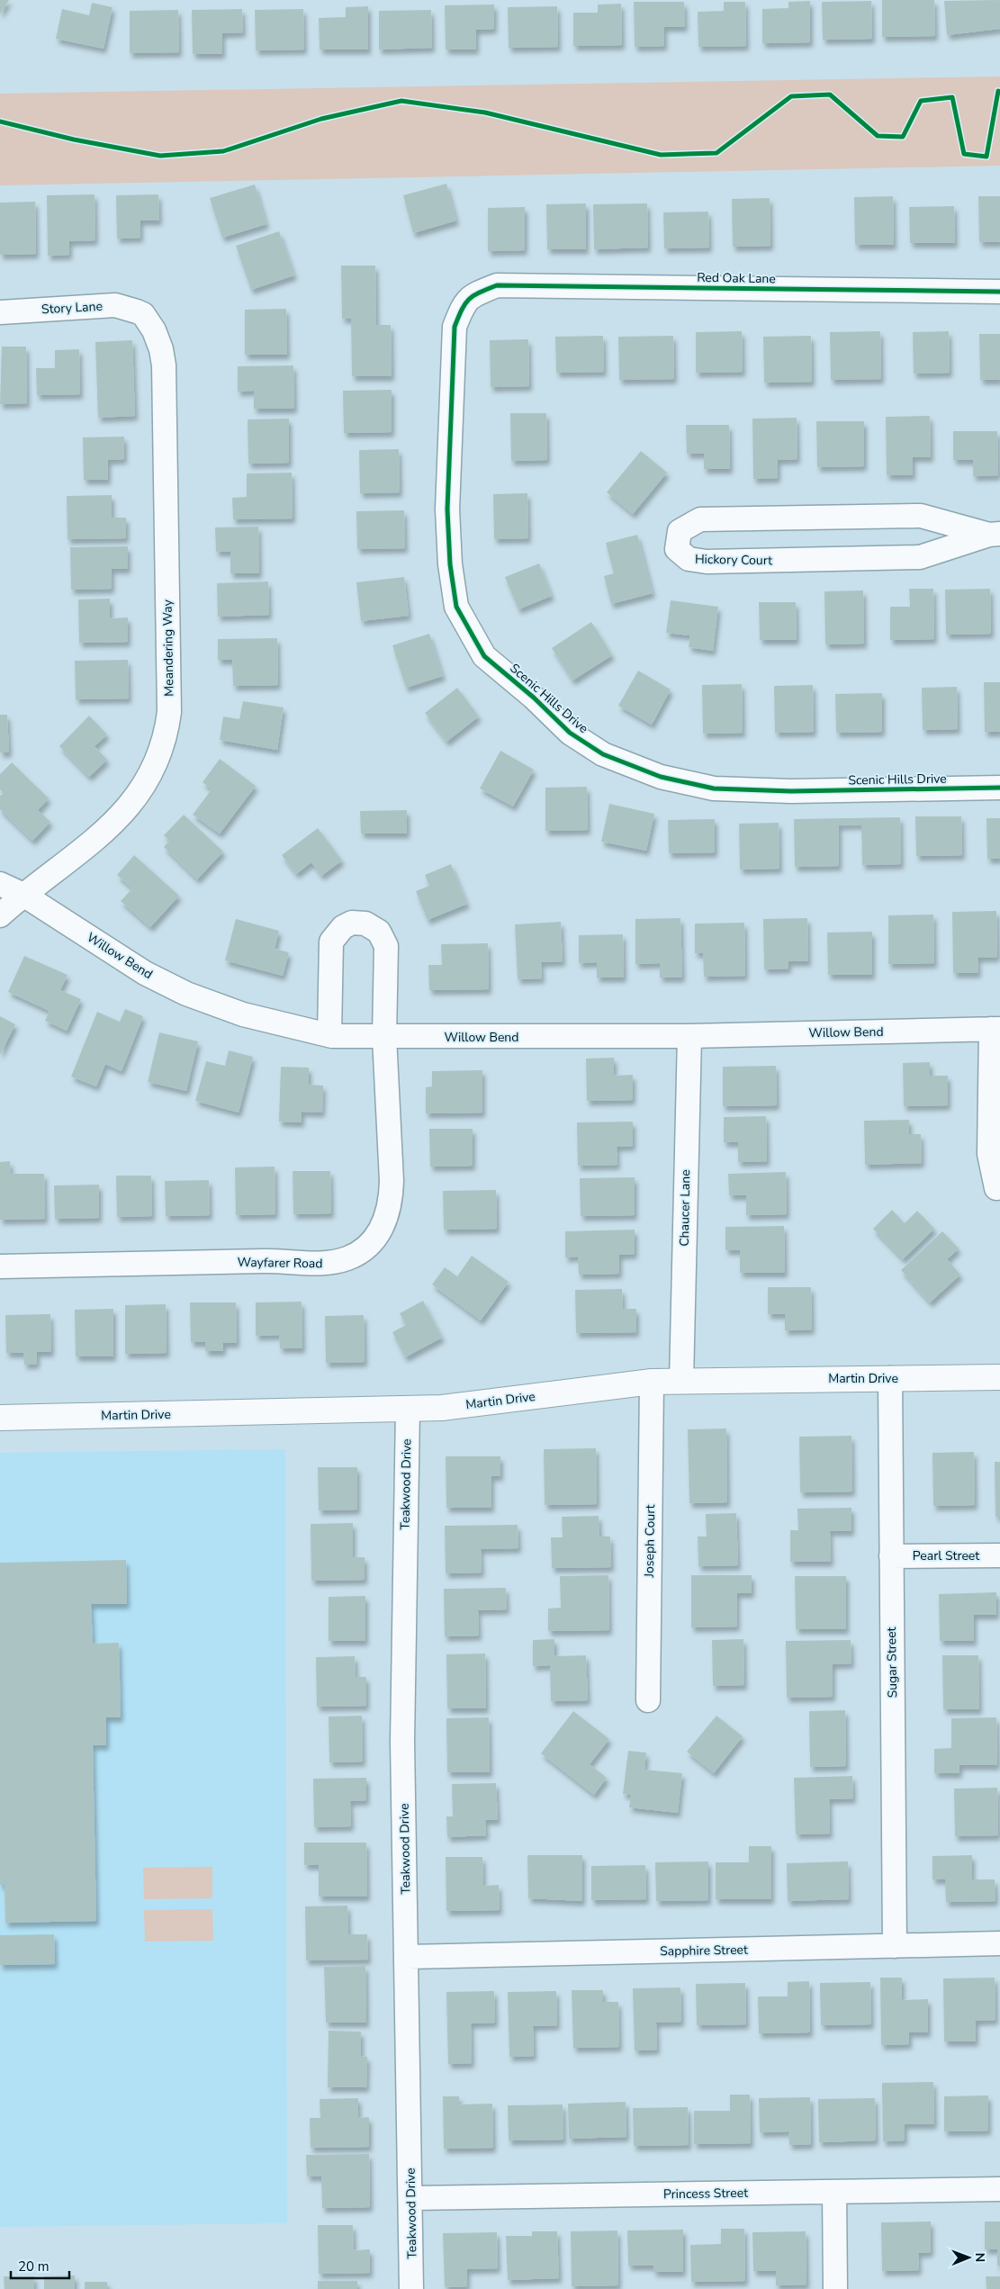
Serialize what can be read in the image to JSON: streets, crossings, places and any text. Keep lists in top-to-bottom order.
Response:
{
  "streets": {
    "street": [
      "Red Oak Lane",
      "Story Lane",
      "Hickory Court",
      "Meandering Way",
      "Scenic Hills Drive",
      "Willow Bend",
      "Chaucer Lane",
      "Wayfarer Road",
      "Martin Drive",
      "Teakwood Drive",
      "Joseph Court",
      "Pearl Street",
      "Sugar Street",
      "Sapphire Street",
      "Princess Street"
    ]
  },
  "crossings": [
    ["Red Oak Lane", "Scenic Hills Drive"],
    ["Story Lane", "Meandering Way"],
    ["Meandering Way", "Willow Bend"],
    ["Willow Bend", "Chaucer Lane"],
    ["Willow Bend", "Wayfarer Road"],
    ["Chaucer Lane", "Martin Drive"],
    ["Martin Drive", "Teakwood Drive"],
    ["Martin Drive", "Joseph Court"],
    ["Martin Drive", "Sugar Street"],
    ["Teakwood Drive", "Sapphire Street"],
    ["Teakwood Drive", "Princess Street"],
    ["Pearl Street", "Sugar Street"],
    ["Sugar Street", "Sapphire Street"]
  ],
  "scale_bar": "20 m",
  "north": "right"
}
